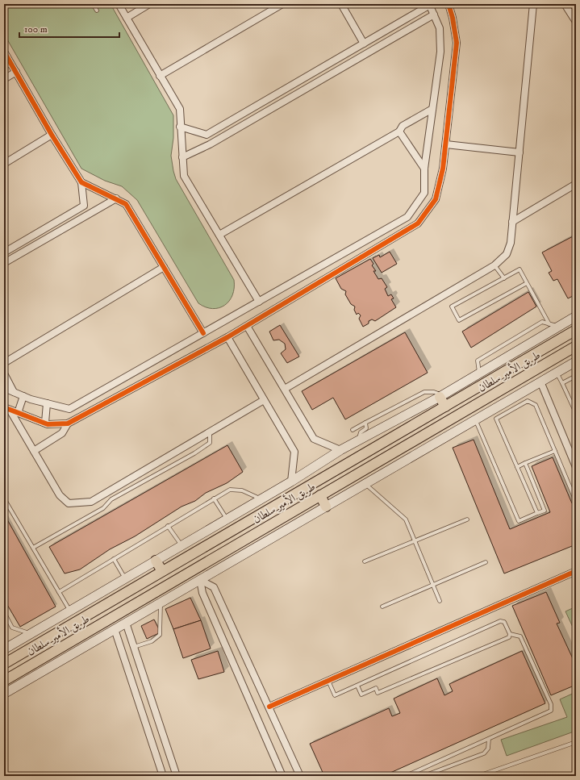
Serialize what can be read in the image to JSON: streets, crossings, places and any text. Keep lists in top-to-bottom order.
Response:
{
  "streets": {
    "main road": ["طريق الأمير سلطان"]
  },
  "scale_bar": "100 m"
}
